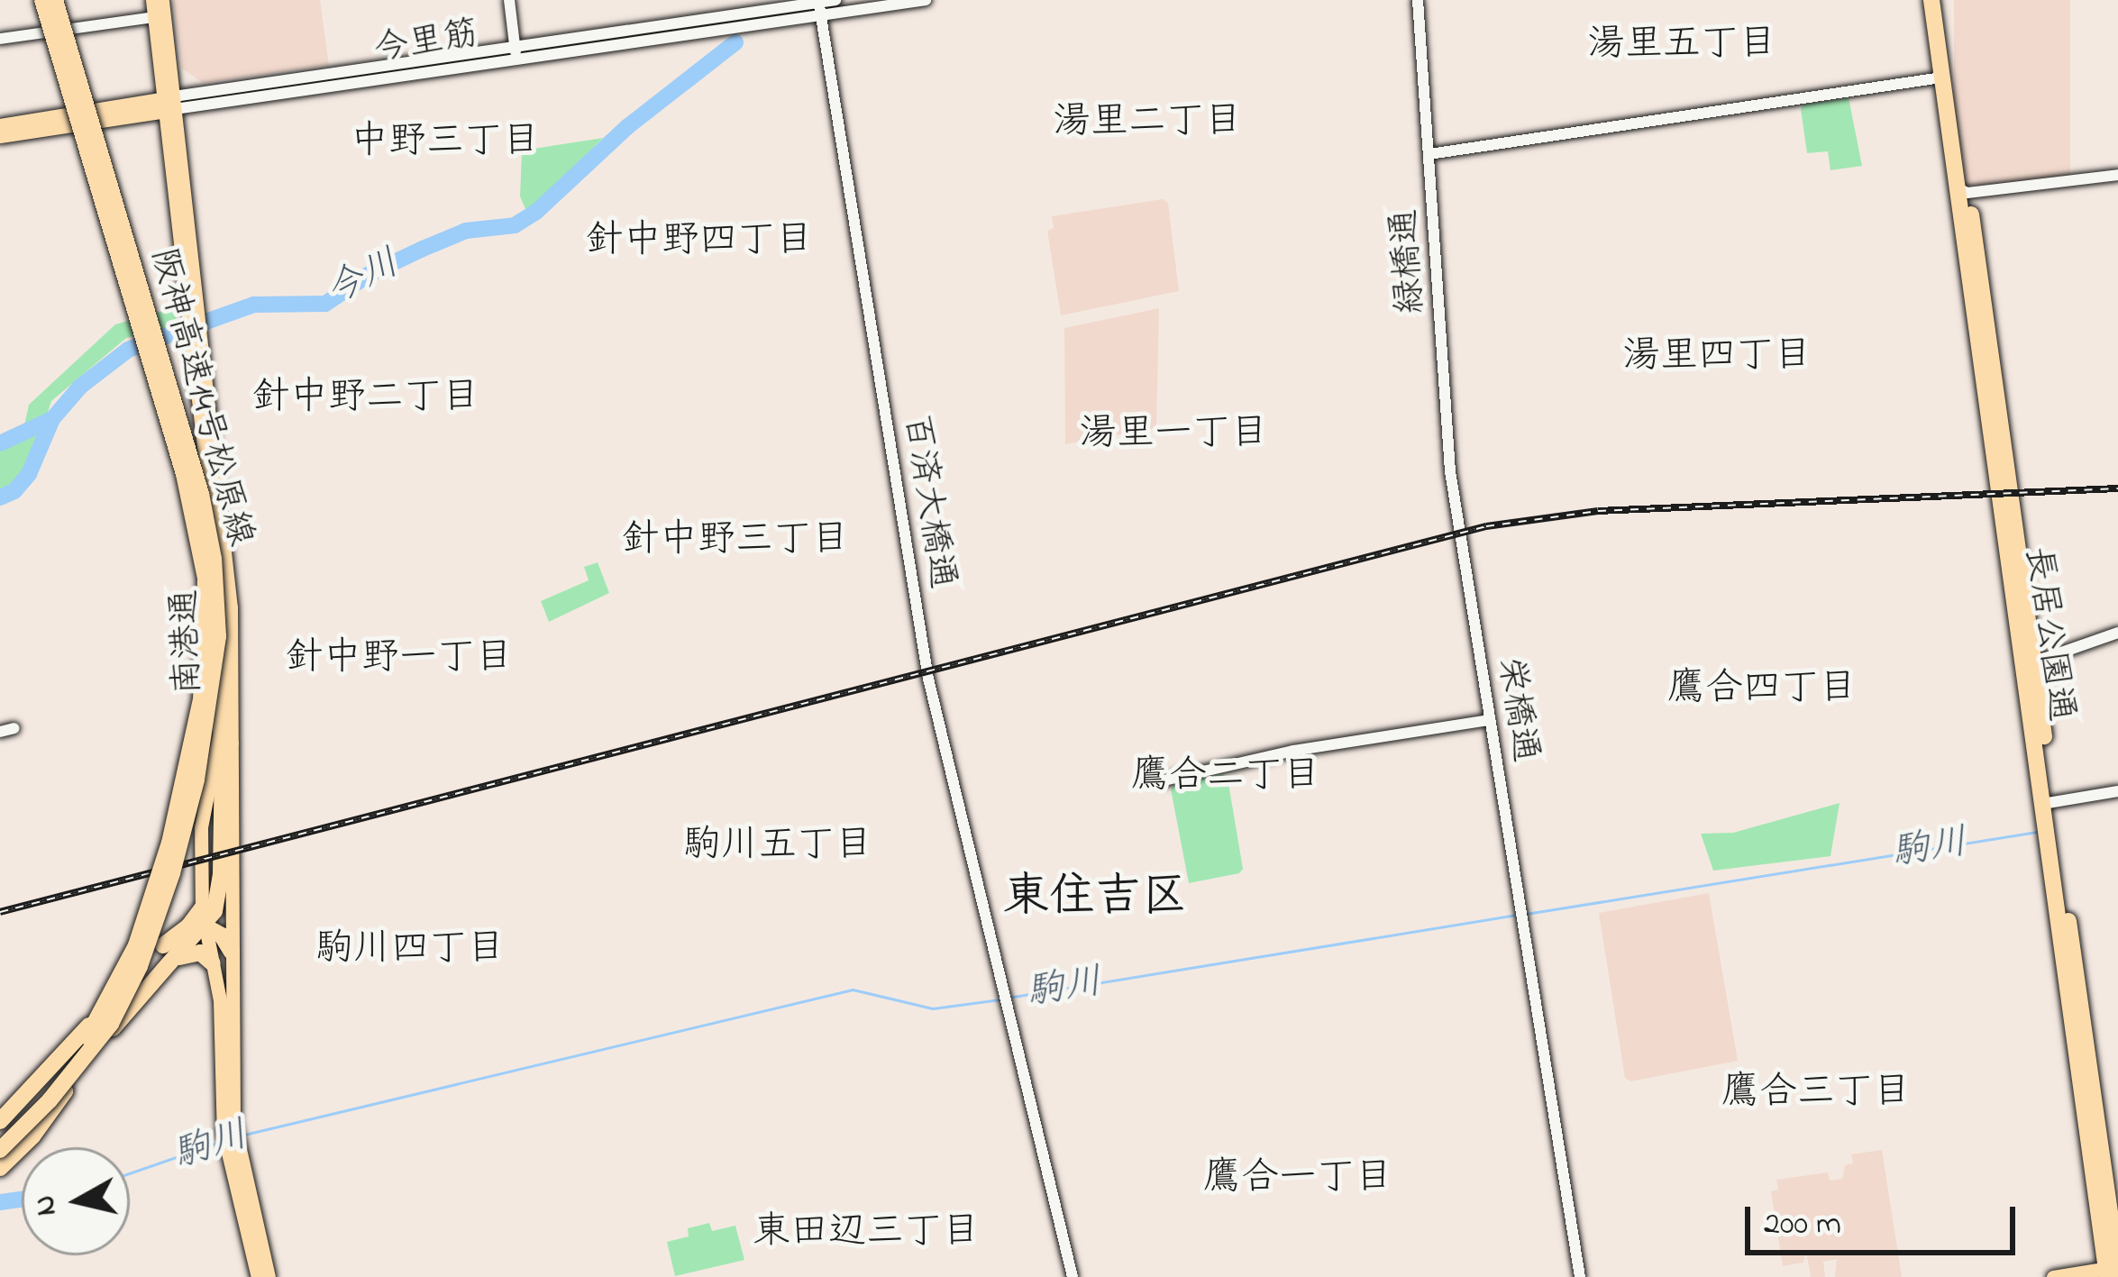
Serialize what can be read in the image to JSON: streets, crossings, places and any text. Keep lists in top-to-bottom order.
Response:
{
  "streets": {
    "highway": ["阪神高速14号松原線", "長居公園通"],
    "main road": ["今里筋", "南港通"],
    "street": ["緑橋通", "百済大橋通", "栄橋通"]
  },
  "crossings": [
    ["今里筋", "百済大橋通"],
    ["今里筋", "南港通"],
    ["緑橋通", "栄橋通"]
  ],
  "districts": [
    "湯里五丁目",
    "湯里二丁目",
    "中野三丁目",
    "針中野四丁目",
    "湯里四丁目",
    "針中野二丁目",
    "湯里一丁目",
    "針中野三丁目",
    "針中野一丁目",
    "鷹合四丁目",
    "鷹合二丁目",
    "駒川五丁目",
    "東住吉区",
    "駒川四丁目",
    "鷹合三丁目",
    "鷹合一丁目",
    "東田辺三丁目"
  ],
  "water": ["今川", "駒川"],
  "scale_bar": "200 m",
  "north": "left"
}
